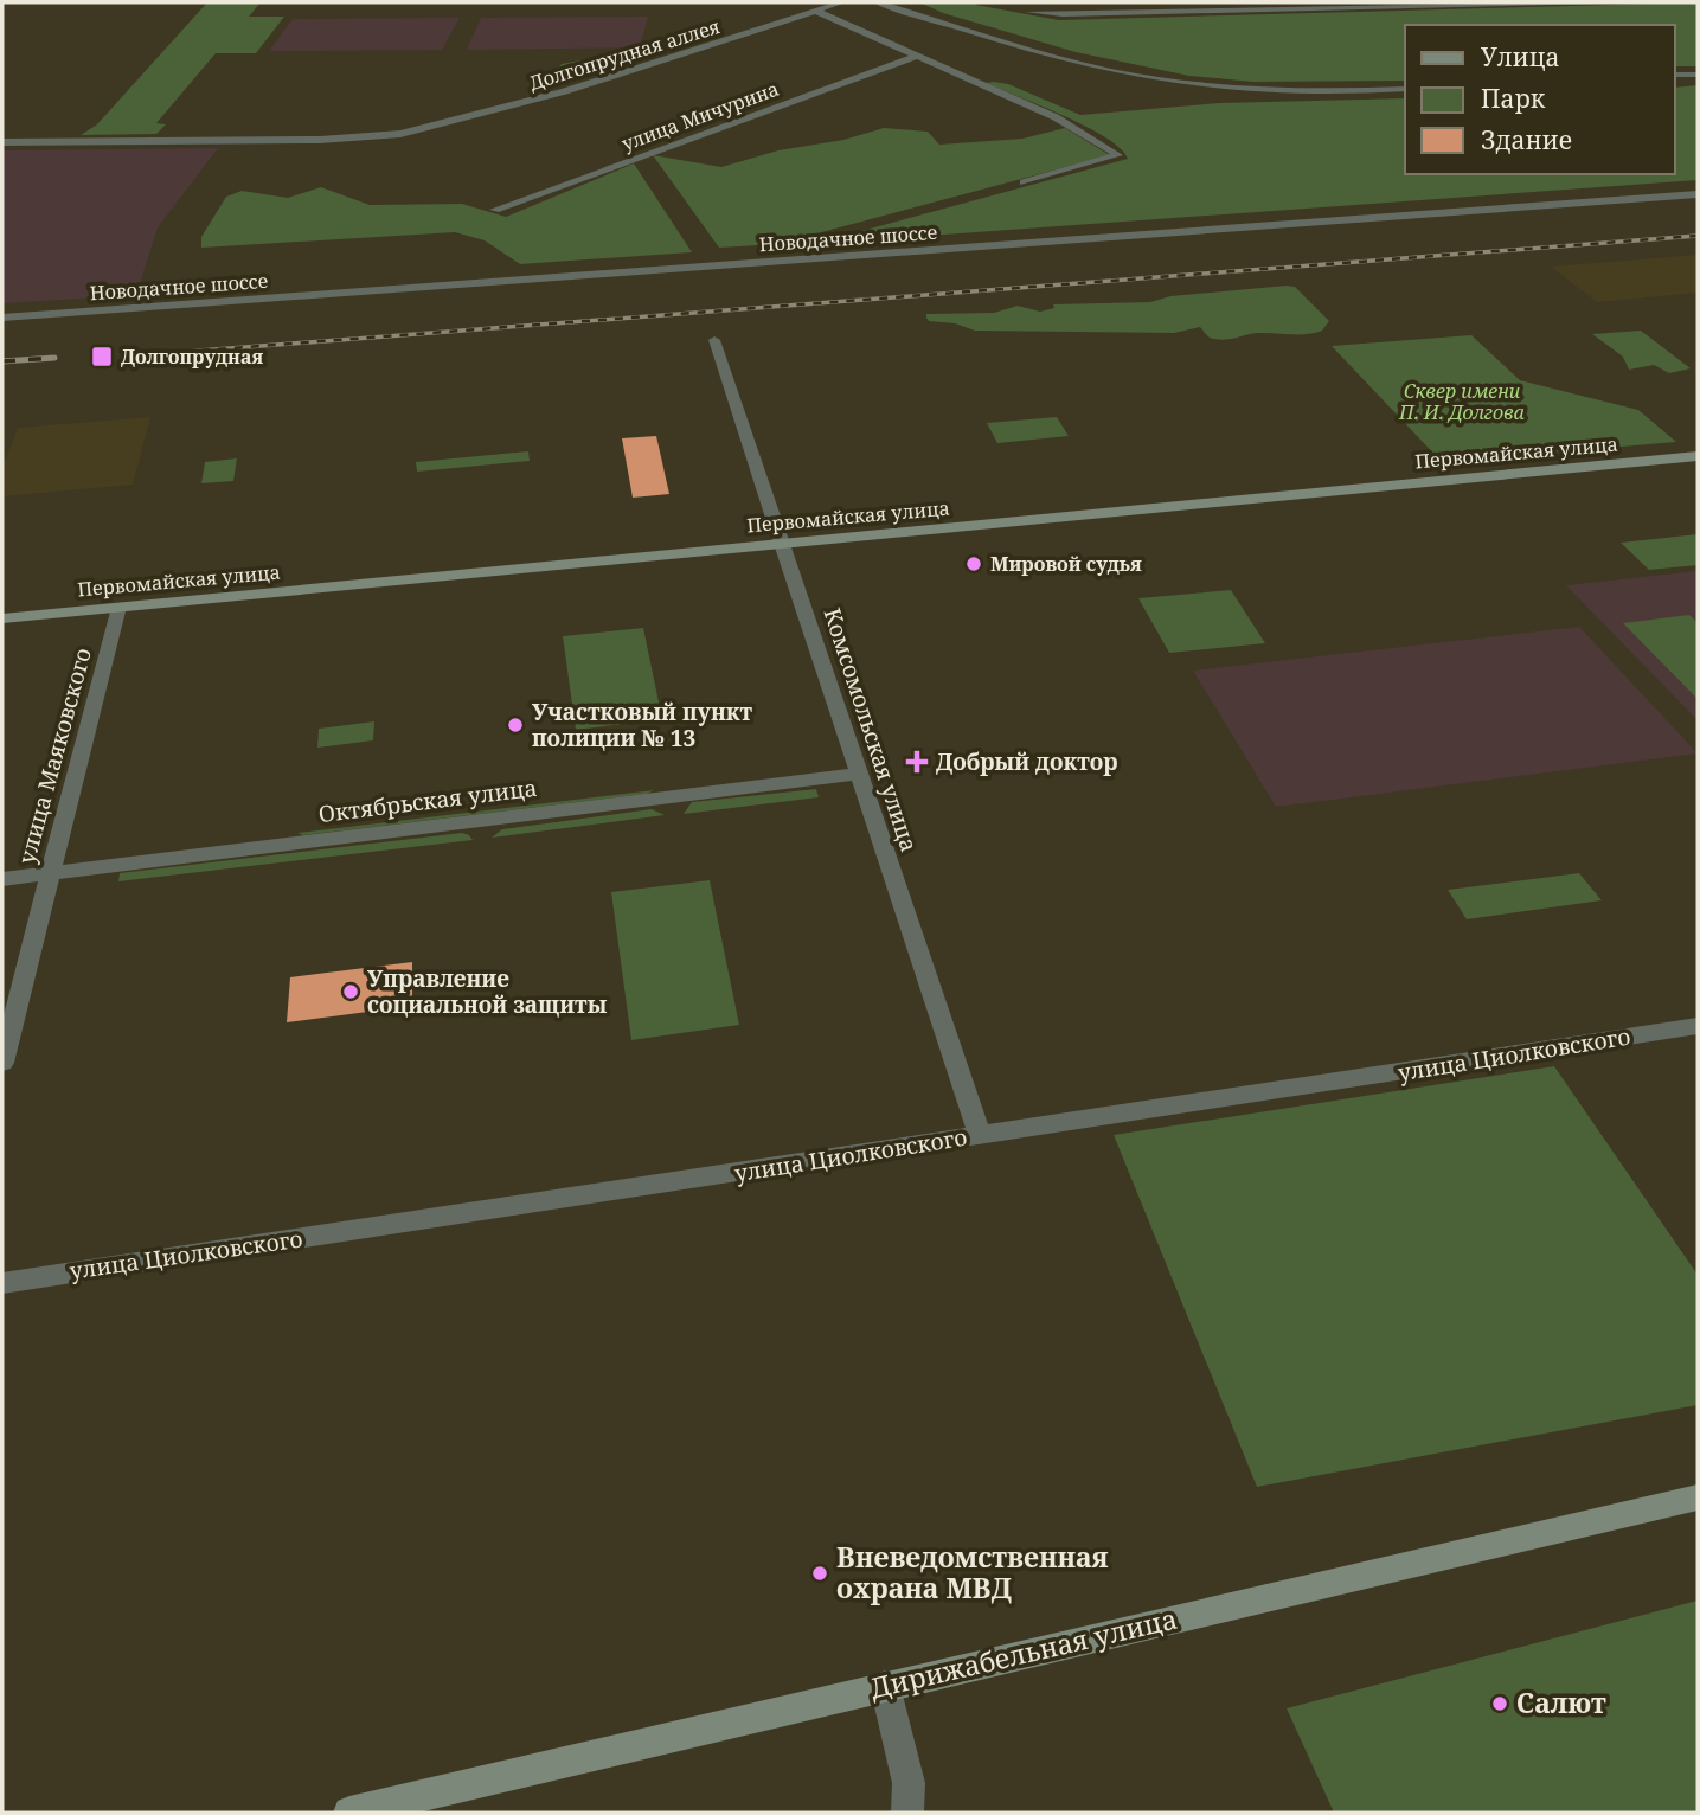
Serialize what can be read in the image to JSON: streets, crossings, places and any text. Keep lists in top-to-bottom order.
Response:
{
  "streets": {
    "main road": ["Первомайская улица", "Дирижабельная улица"],
    "street": [
      "Долгопрудная аллея",
      "улица Мичурина",
      "Новодачное шоссе",
      "Комсомольская улица",
      "улица Маяковского",
      "Октябрьская улица",
      "улица Циолковского"
    ]
  },
  "crossings": [
    ["Первомайская улица", "Комсомольская улица"],
    ["Первомайская улица", "улица Маяковского"],
    ["Комсомольская улица", "Октябрьская улица"],
    ["Комсомольская улица", "улица Циолковского"],
    ["улица Маяковского", "Октябрьская улица"]
  ],
  "parks": ["Сквер имени П. И. Долгова"],
  "places": {
    "transit": ["Долгопрудная"],
    "other": [
      "Мировой судья",
      "Участковый пункт полиции № 13",
      "Управление социальной защиты",
      "Вневедомственная охрана МВД",
      "Салют"
    ],
    "health": ["Добрый доктор"]
  },
  "legend": ["Улица", "Парк", "Здание"]
}
